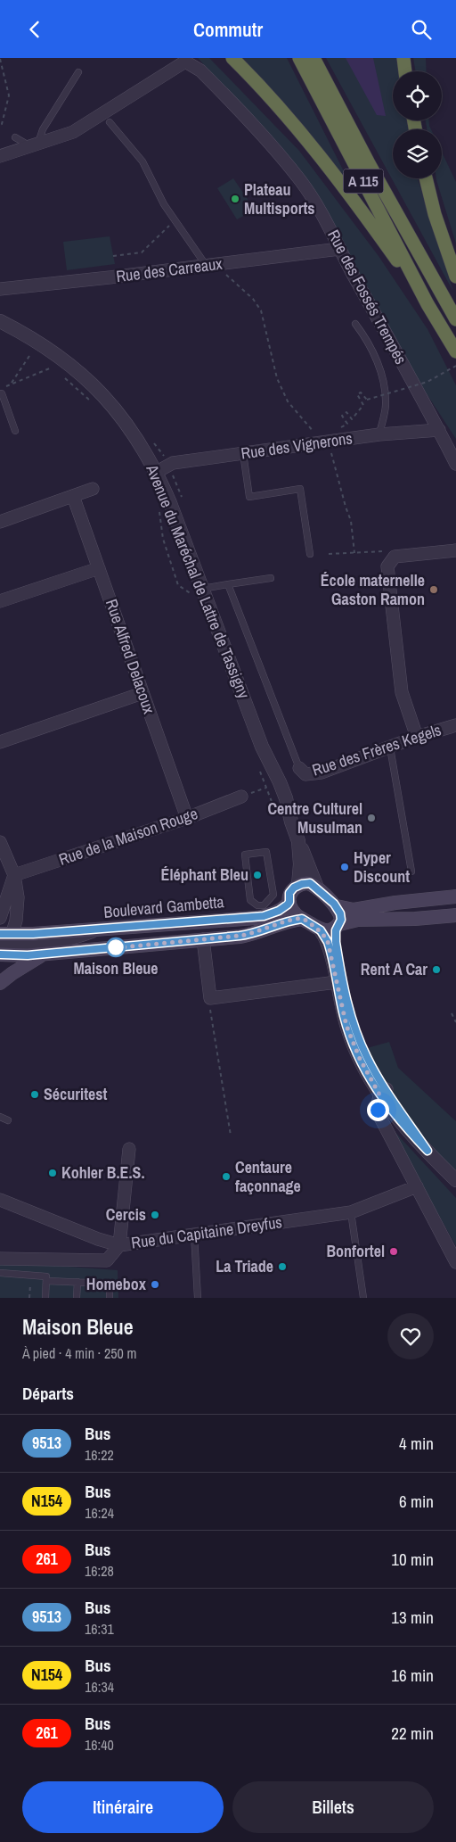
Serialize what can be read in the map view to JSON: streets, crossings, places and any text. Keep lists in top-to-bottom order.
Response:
{
  "streets": {
    "highway": ["A 115"],
    "main road": ["Boulevard Gambetta"],
    "street": [
      "Rue des Carreaux",
      "Rue des Fossés Trempés",
      "Rue des Vignerons",
      "Avenue du Maréchal de Lattre de Tassigny",
      "Rue Alfred Delacoux",
      "Rue des Frères Kegels",
      "Rue de la Maison Rouge",
      "Rue du Capitaine Dreyfus"
    ]
  },
  "crossings": [
    ["Rue des Carreaux", "Rue des Fossés Trempés"],
    ["Rue des Fossés Trempés", "Rue des Vignerons"],
    ["Rue des Vignerons", "Avenue du Maréchal de Lattre de Tassigny"],
    ["Avenue du Maréchal de Lattre de Tassigny", "Boulevard Gambetta"],
    ["Rue Alfred Delacoux", "Rue de la Maison Rouge"]
  ],
  "places": [
    "Plateau Multisports",
    "École maternelle Gaston Ramon",
    "Centre Culturel Musulman",
    "Hyper Discount",
    "Éléphant Bleu",
    "Maison Bleue",
    "Rent A Car",
    "Sécuritest",
    "Kohler B.E.S.",
    "Centaure façonnage",
    "Cercis",
    "Bonfortel",
    "La Triade",
    "Homebox"
  ],
  "lines": ["bus line 9513"],
  "page": {
    "header": "Commutr",
    "heading": [
      ["Maison Bleue", "À pied · 4 min · 250 m"],
      "Départs"
    ],
    "list": [
      {
        "mark": "9513",
        "name": "Bus",
        "note": "16:22",
        "value": "4 min"
      },
      {
        "mark": "N154",
        "name": "Bus",
        "note": "16:24",
        "value": "6 min"
      },
      {
        "mark": "261",
        "name": "Bus",
        "note": "16:28",
        "value": "10 min"
      },
      {
        "mark": "9513",
        "name": "Bus",
        "note": "16:31",
        "value": "13 min"
      },
      {
        "mark": "N154",
        "name": "Bus",
        "note": "16:34",
        "value": "16 min"
      },
      {
        "mark": "261",
        "name": "Bus",
        "note": "16:40",
        "value": "22 min"
      }
    ],
    "buttons": ["Itinéraire", "Billets"]
  }
}
